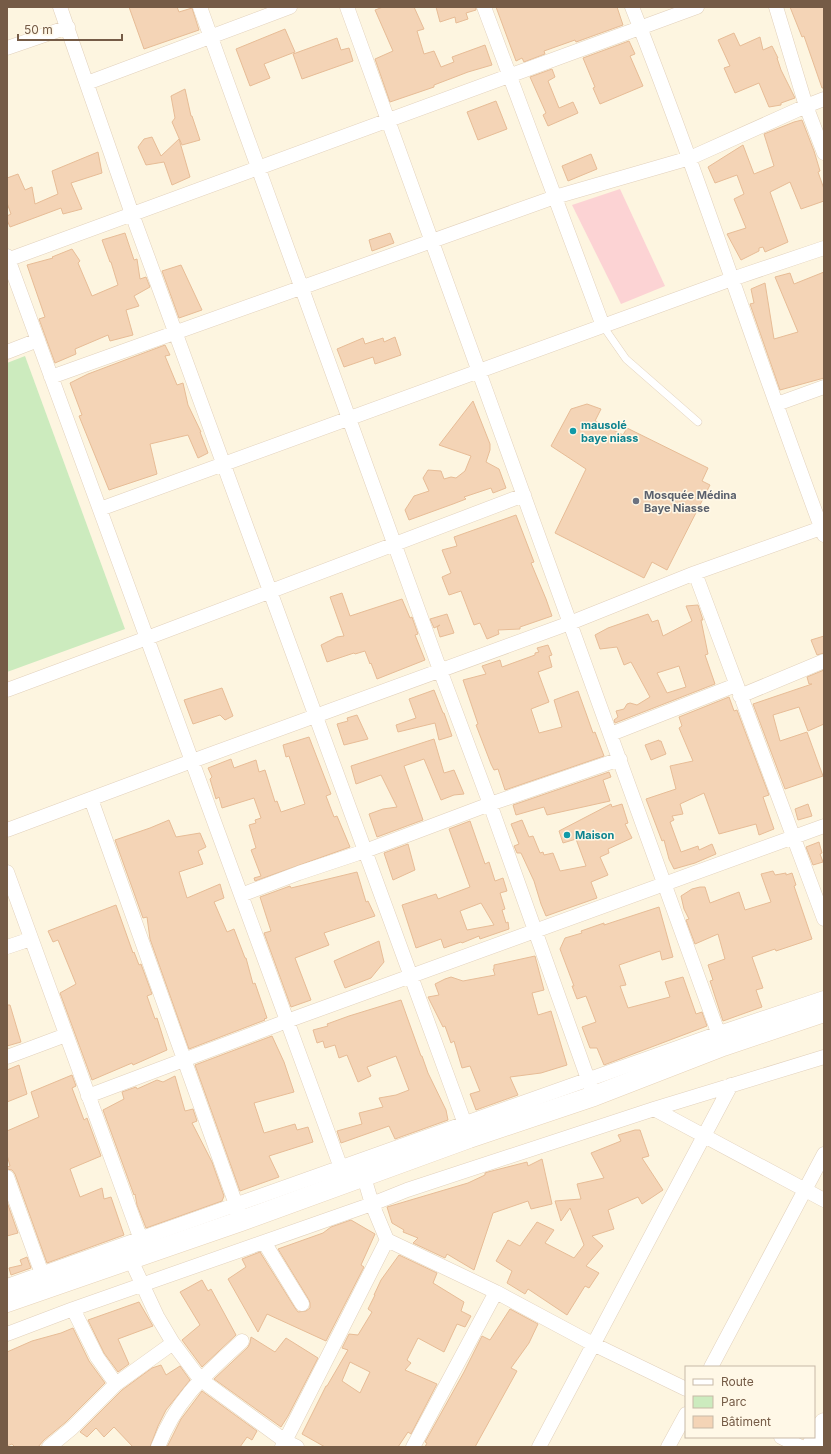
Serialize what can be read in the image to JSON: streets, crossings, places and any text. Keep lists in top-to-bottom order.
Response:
{
  "places": ["mausolé baye niass", "Mosquée Médina Baye Niasse", "Maison"],
  "legend": ["Route", "Parc", "Bâtiment"],
  "scale_bar": "50 m"
}
